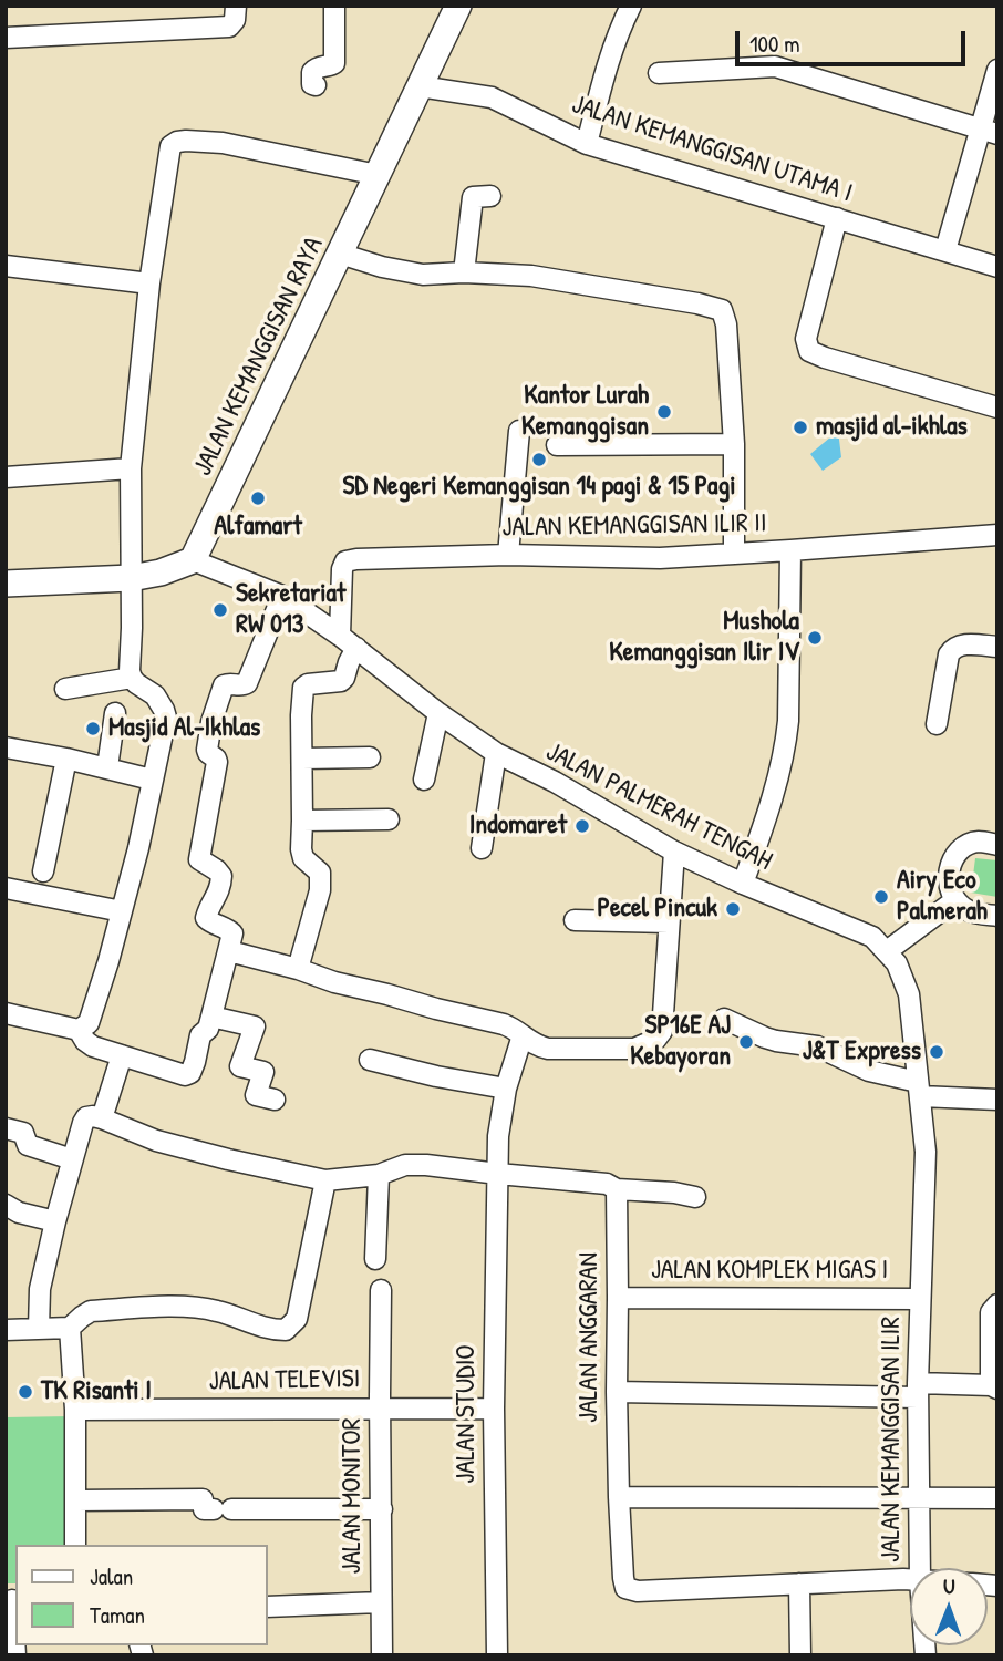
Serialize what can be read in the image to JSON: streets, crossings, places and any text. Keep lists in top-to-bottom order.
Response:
{
  "streets": {
    "main road": ["JALAN KEMANGGISAN RAYA"],
    "street": [
      "JALAN KEMANGGISAN UTAMA I",
      "JALAN KEMANGGISAN ILIR II",
      "JALAN PALMERAH TENGAH",
      "JALAN KOMPLEK MIGAS I",
      "JALAN ANGGARAN",
      "JALAN TELEVISI",
      "JALAN STUDIO",
      "JALAN KEMANGGISAN ILIR",
      "JALAN MONITOR"
    ]
  },
  "crossings": [
    ["JALAN KEMANGGISAN UTAMA I", "JALAN KEMANGGISAN RAYA"],
    ["JALAN KEMANGGISAN RAYA", "JALAN PALMERAH TENGAH"],
    ["JALAN KEMANGGISAN ILIR II", "JALAN PALMERAH TENGAH"],
    ["JALAN PALMERAH TENGAH", "JALAN KOMPLEK MIGAS I"],
    ["JALAN PALMERAH TENGAH", "JALAN KEMANGGISAN ILIR"],
    ["JALAN KOMPLEK MIGAS I", "JALAN ANGGARAN"],
    ["JALAN KOMPLEK MIGAS I", "JALAN KEMANGGISAN ILIR"],
    ["JALAN TELEVISI", "JALAN STUDIO"],
    ["JALAN TELEVISI", "JALAN MONITOR"]
  ],
  "places": [
    "Kantor Lurah Kemanggisan",
    "masjid al-ikhlas",
    "SD Negeri Kemanggisan 14 pagi & 15 Pagi",
    "Alfamart",
    "Sekretariat RW 013",
    "Mushola Kemanggisan Ilir IV",
    "Masjid Al-Ikhlas",
    "Indomaret",
    "Airy Eco Palmerah",
    "Pecel Pincuk",
    "SP16E AJ Kebayoran",
    "J&T Express",
    "TK Risanti I"
  ],
  "legend": ["Jalan", "Taman"],
  "scale_bar": "100 m",
  "north": "top"
}
